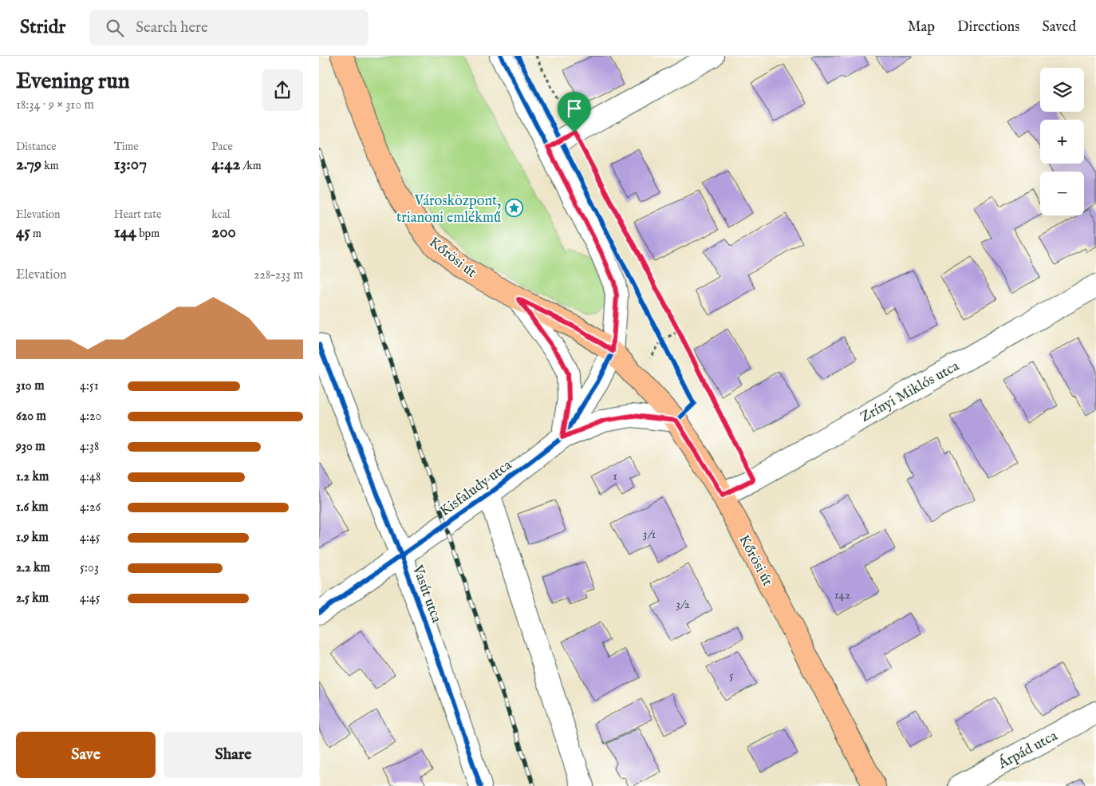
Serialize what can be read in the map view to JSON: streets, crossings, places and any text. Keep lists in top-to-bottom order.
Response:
{
  "streets": {
    "main road": ["Kőrösi út"],
    "street": [
      "Zrínyi Miklós utca",
      "Kisfaludy utca",
      "Vasút utca",
      "Árpád utca"
    ]
  },
  "crossings": [
    ["Kőrösi út", "Zrínyi Miklós utca"],
    ["Kőrösi út", "Kisfaludy utca"],
    ["Kisfaludy utca", "Vasút utca"]
  ],
  "places": {
    "place": ["Városközpont, trianoni emlékmű"]
  },
  "house_numbers": [
    "1",
    "3/1",
    "142",
    "3/2",
    "5"
  ],
  "page": {
    "header": "Stridr",
    "search": "Search here",
    "nav": ["Map", "Directions", "Saved"],
    "heading": ["Evening run", "18:34 · 9 × 310 m"],
    "map_buttons": ["+", "−"],
    "stats": [
      ["Distance", "2.79 km"],
      ["Time", "13:07"],
      ["Pace", "4:42 /km"],
      ["Elevation", "45 m"],
      ["Heart rate", "144 bpm"],
      ["kcal", "200"]
    ],
    "chart": ["Elevation", "228–233 m"],
    "list": [
      {
        "name": "310 m",
        "note": "4:51"
      },
      {
        "name": "620 m",
        "note": "4:20"
      },
      {
        "name": "930 m",
        "note": "4:38"
      },
      {
        "name": "1.2 km",
        "note": "4:48"
      },
      {
        "name": "1.6 km",
        "note": "4:26"
      },
      {
        "name": "1.9 km",
        "note": "4:45"
      },
      {
        "name": "2.2 km",
        "note": "5:03"
      },
      {
        "name": "2.5 km",
        "note": "4:45"
      }
    ],
    "buttons": ["Save", "Share"]
  }
}
